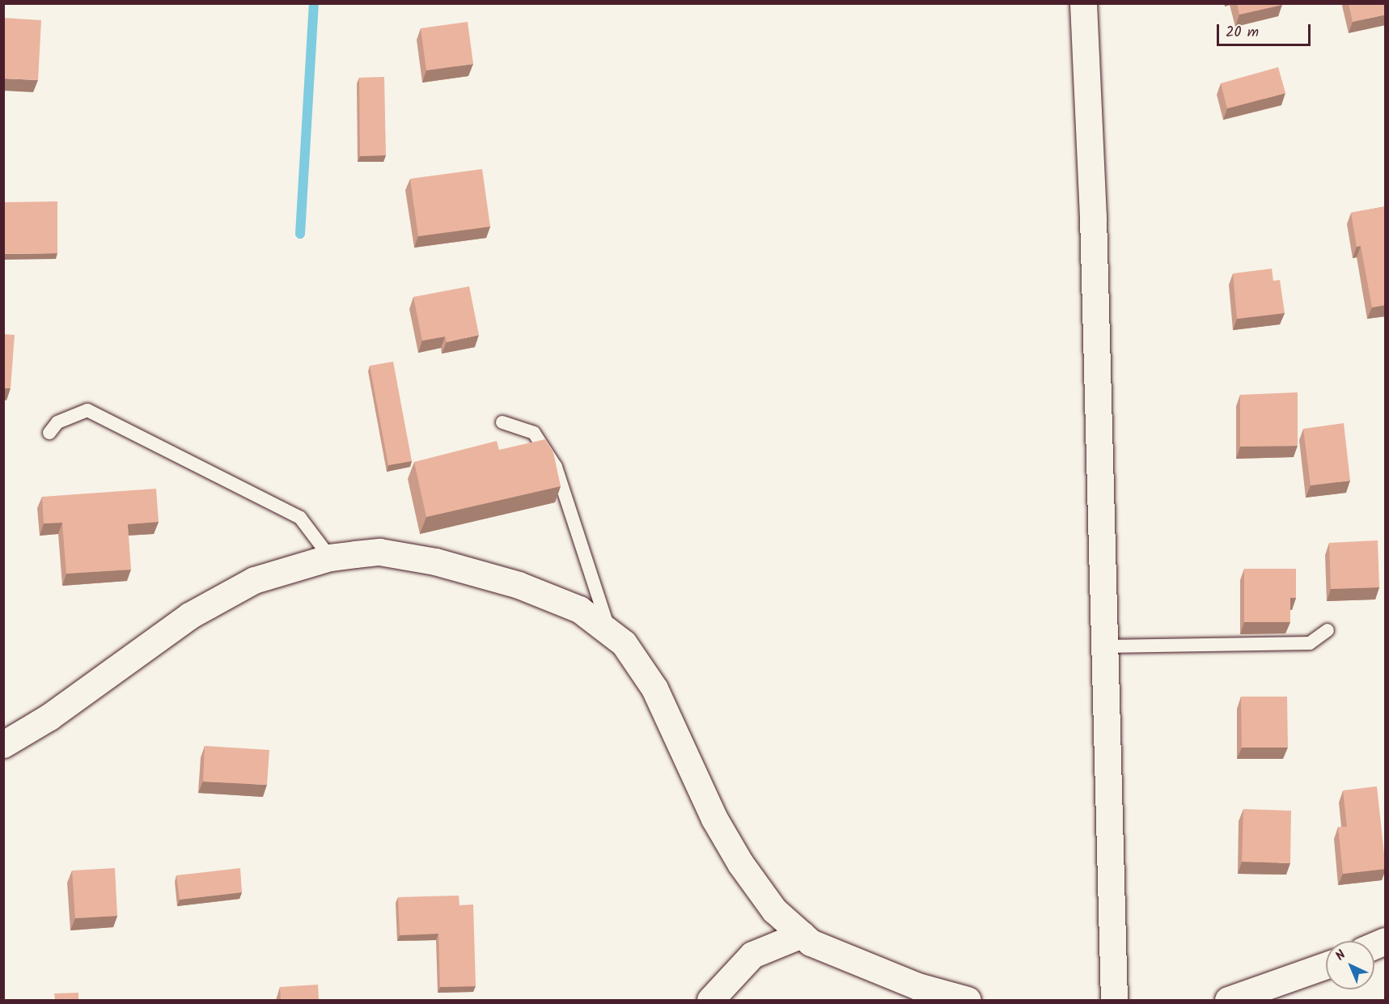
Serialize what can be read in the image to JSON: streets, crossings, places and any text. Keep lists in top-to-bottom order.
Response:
{
  "scale_bar": "20 m",
  "north": "top left"
}
